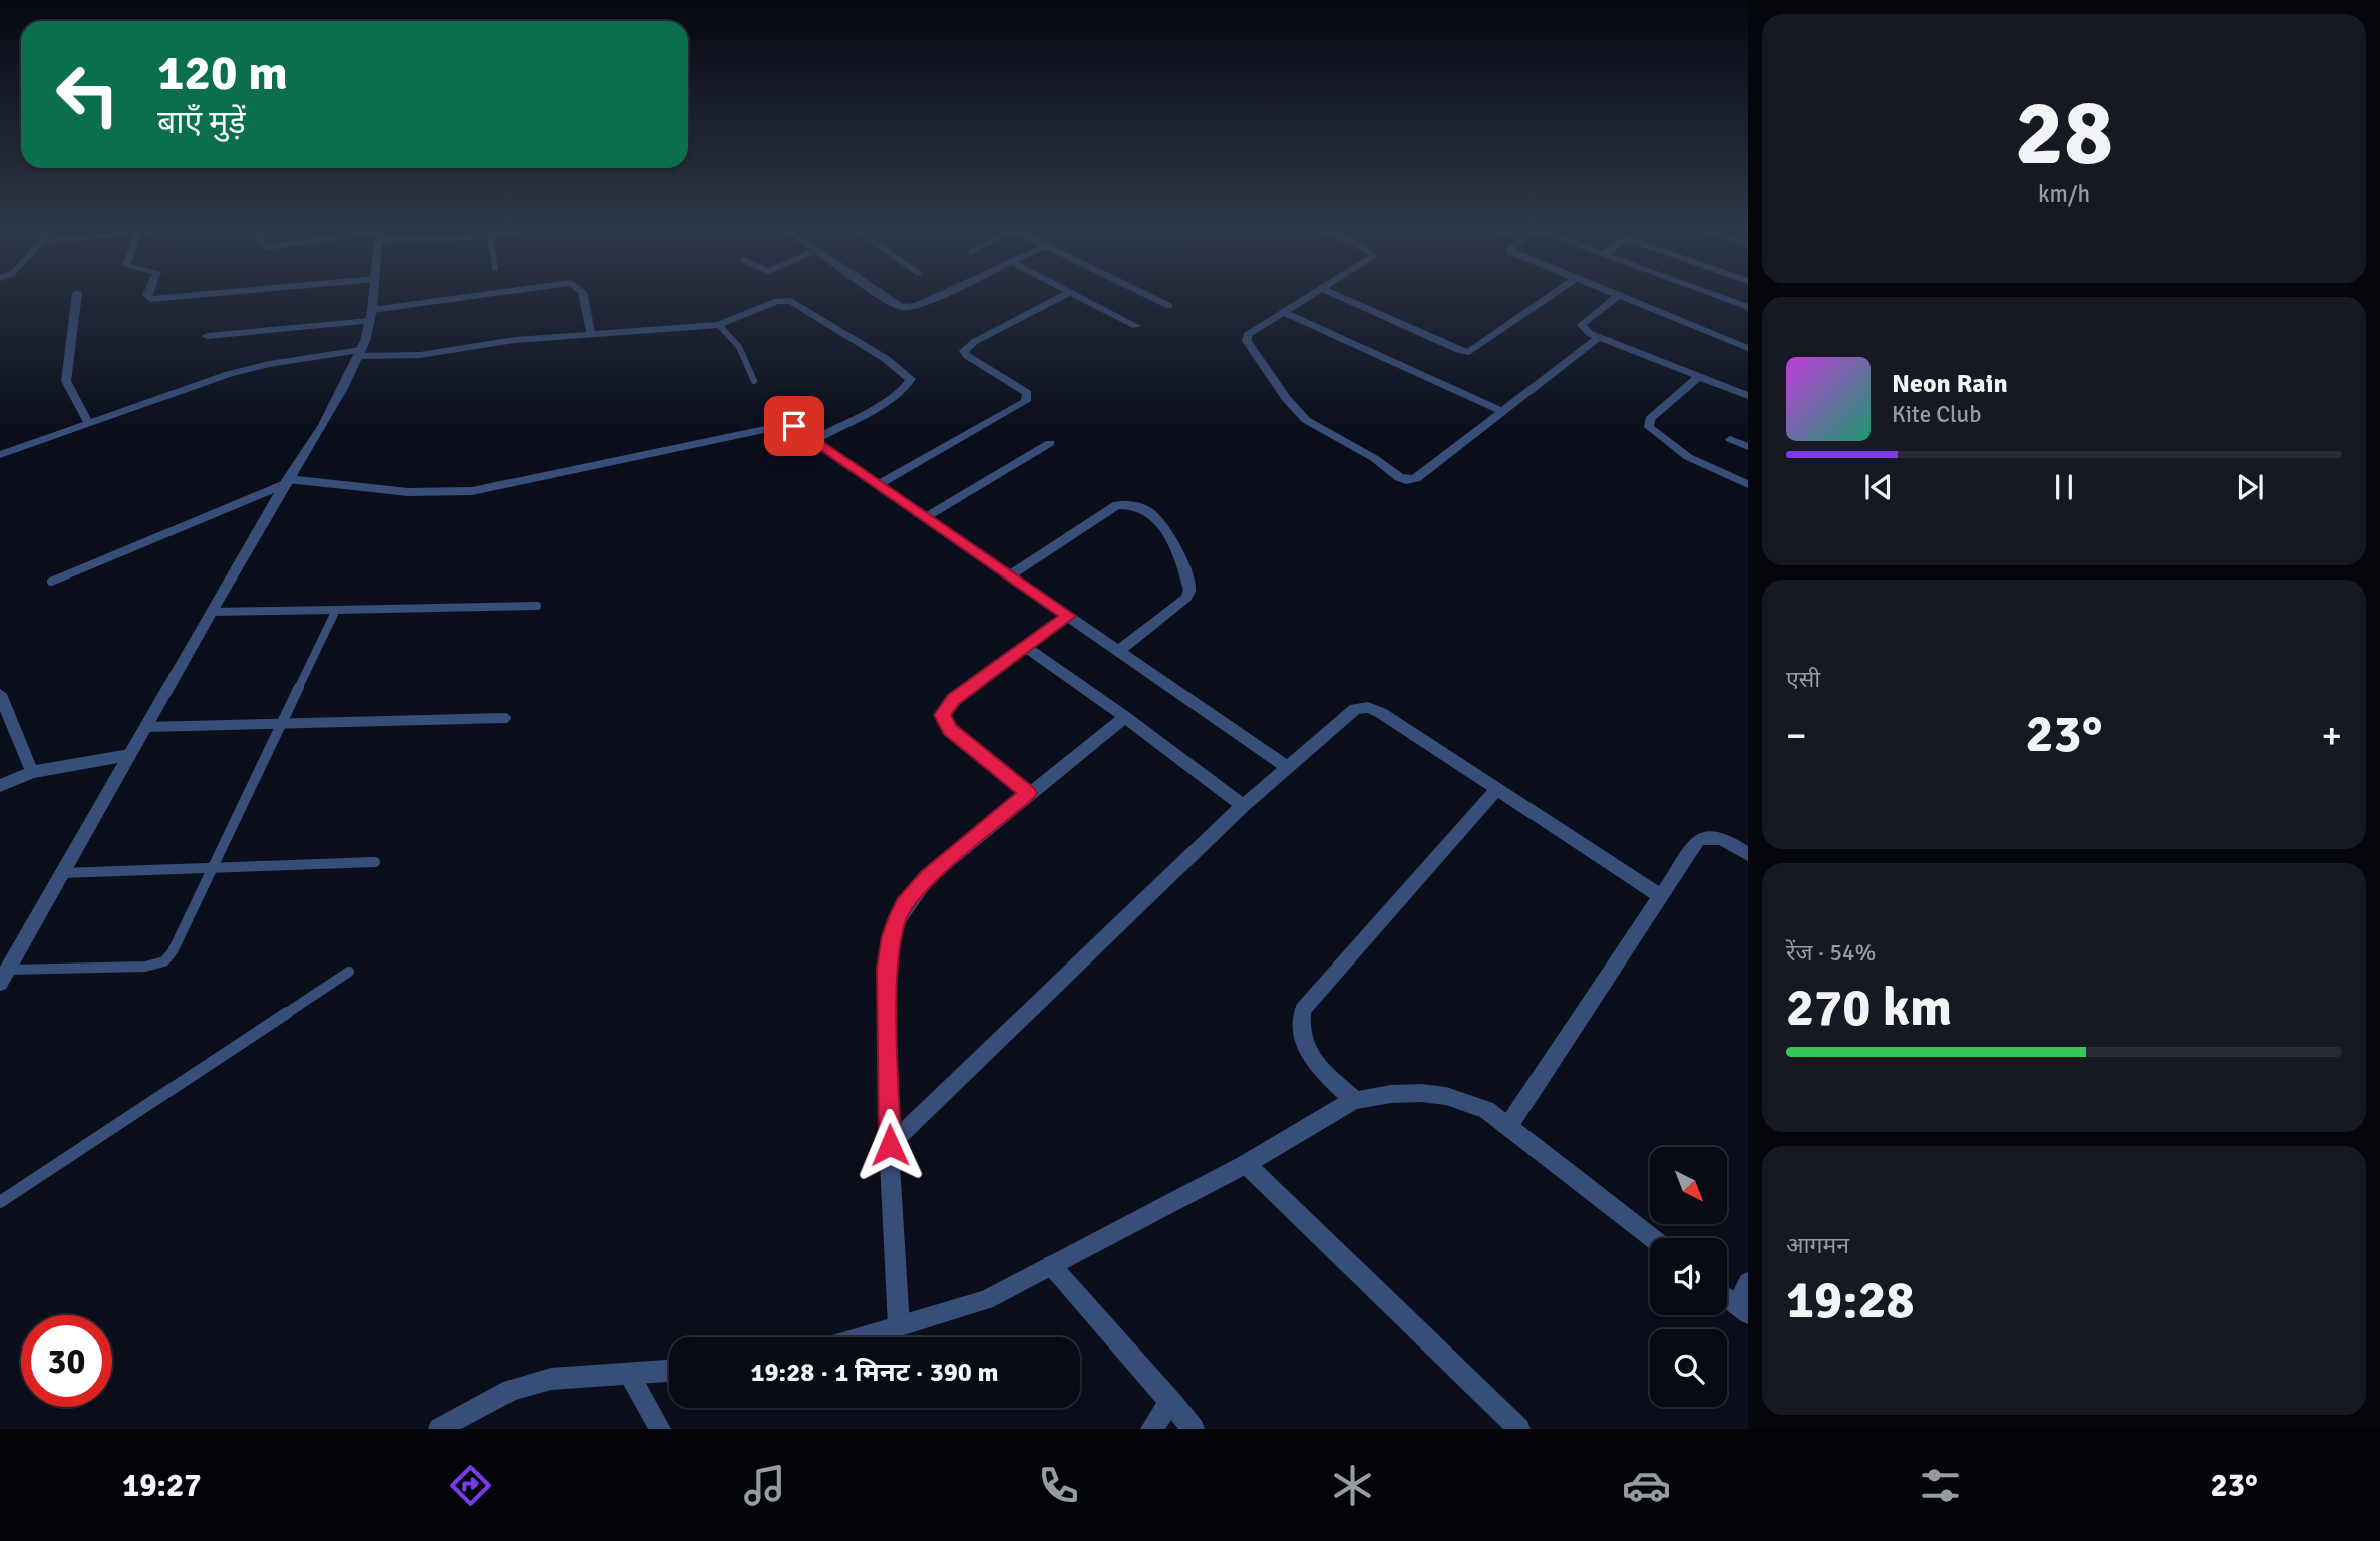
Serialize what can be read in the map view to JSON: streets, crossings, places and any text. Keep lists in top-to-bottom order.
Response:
{
  "north": "bottom right",
  "page": {
    "tile": [
      ["28", "km/h"],
      "एसी",
      ["रेंज · 54%", "270 km"],
      ["आगमन", "19:28"]
    ],
    "turn": ["120 m", "बाएँ मुड़ें"],
    "song": ["Neon Rain", "Kite Club"],
    "heat": ["−", "23°", "+"],
    "limit": "30",
    "trip": "19:28 · 1 मिनट · 390 m",
    "tabs": ["19:27", "23°"]
  }
}
